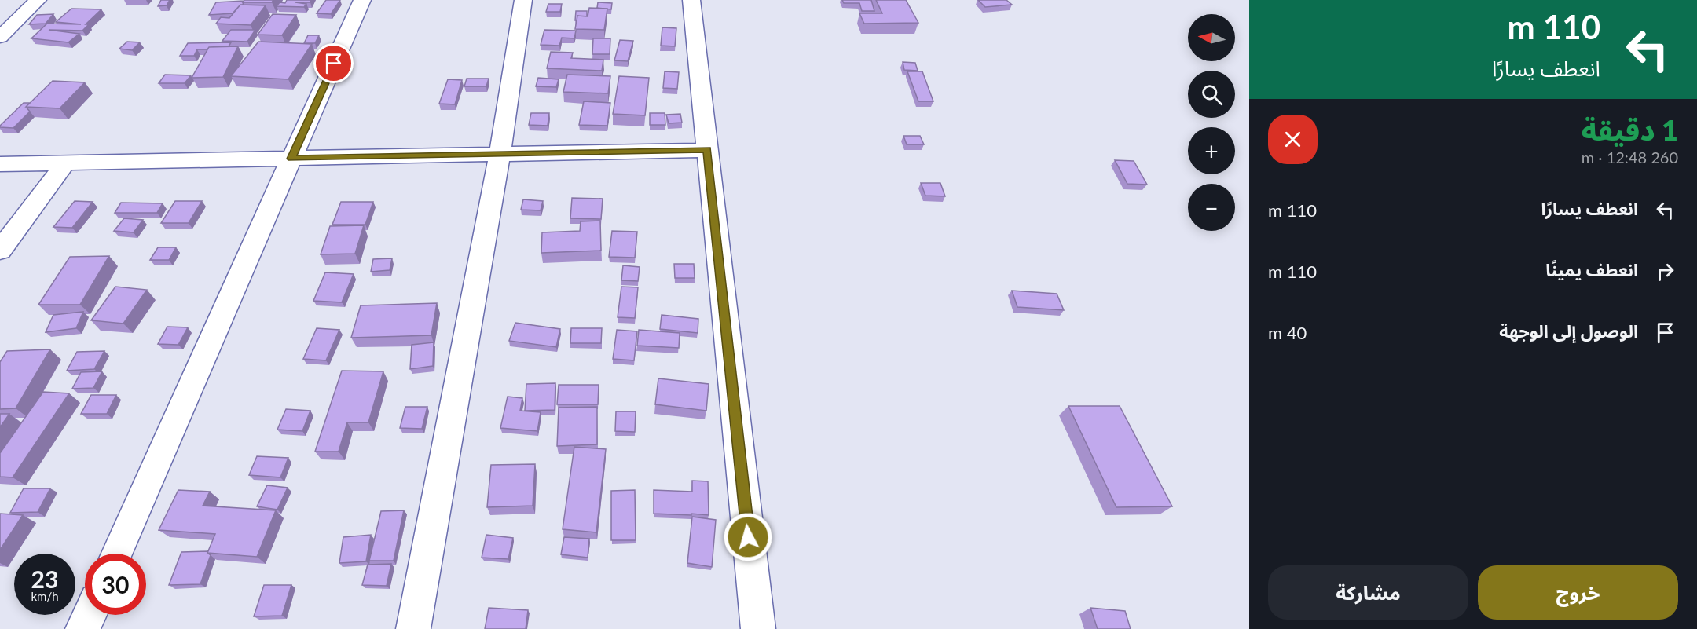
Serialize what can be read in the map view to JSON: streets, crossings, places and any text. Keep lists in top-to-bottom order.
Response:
{
  "north": "left",
  "page": {
    "turn": ["110 m", "انعطف يسارًا"],
    "map_buttons": ["+", "−"],
    "heading": ["1 دقيقة", "260 m · 12:48"],
    "list": [
      {
        "name": "انعطف يسارًا",
        "value": "110 m"
      },
      {
        "name": "انعطف يمينًا",
        "value": "110 m"
      },
      {
        "name": "الوصول إلى الوجهة",
        "value": "40 m"
      }
    ],
    "speed": "23 km/h",
    "limit": "30",
    "buttons": ["خروج", "مشاركة"]
  }
}
